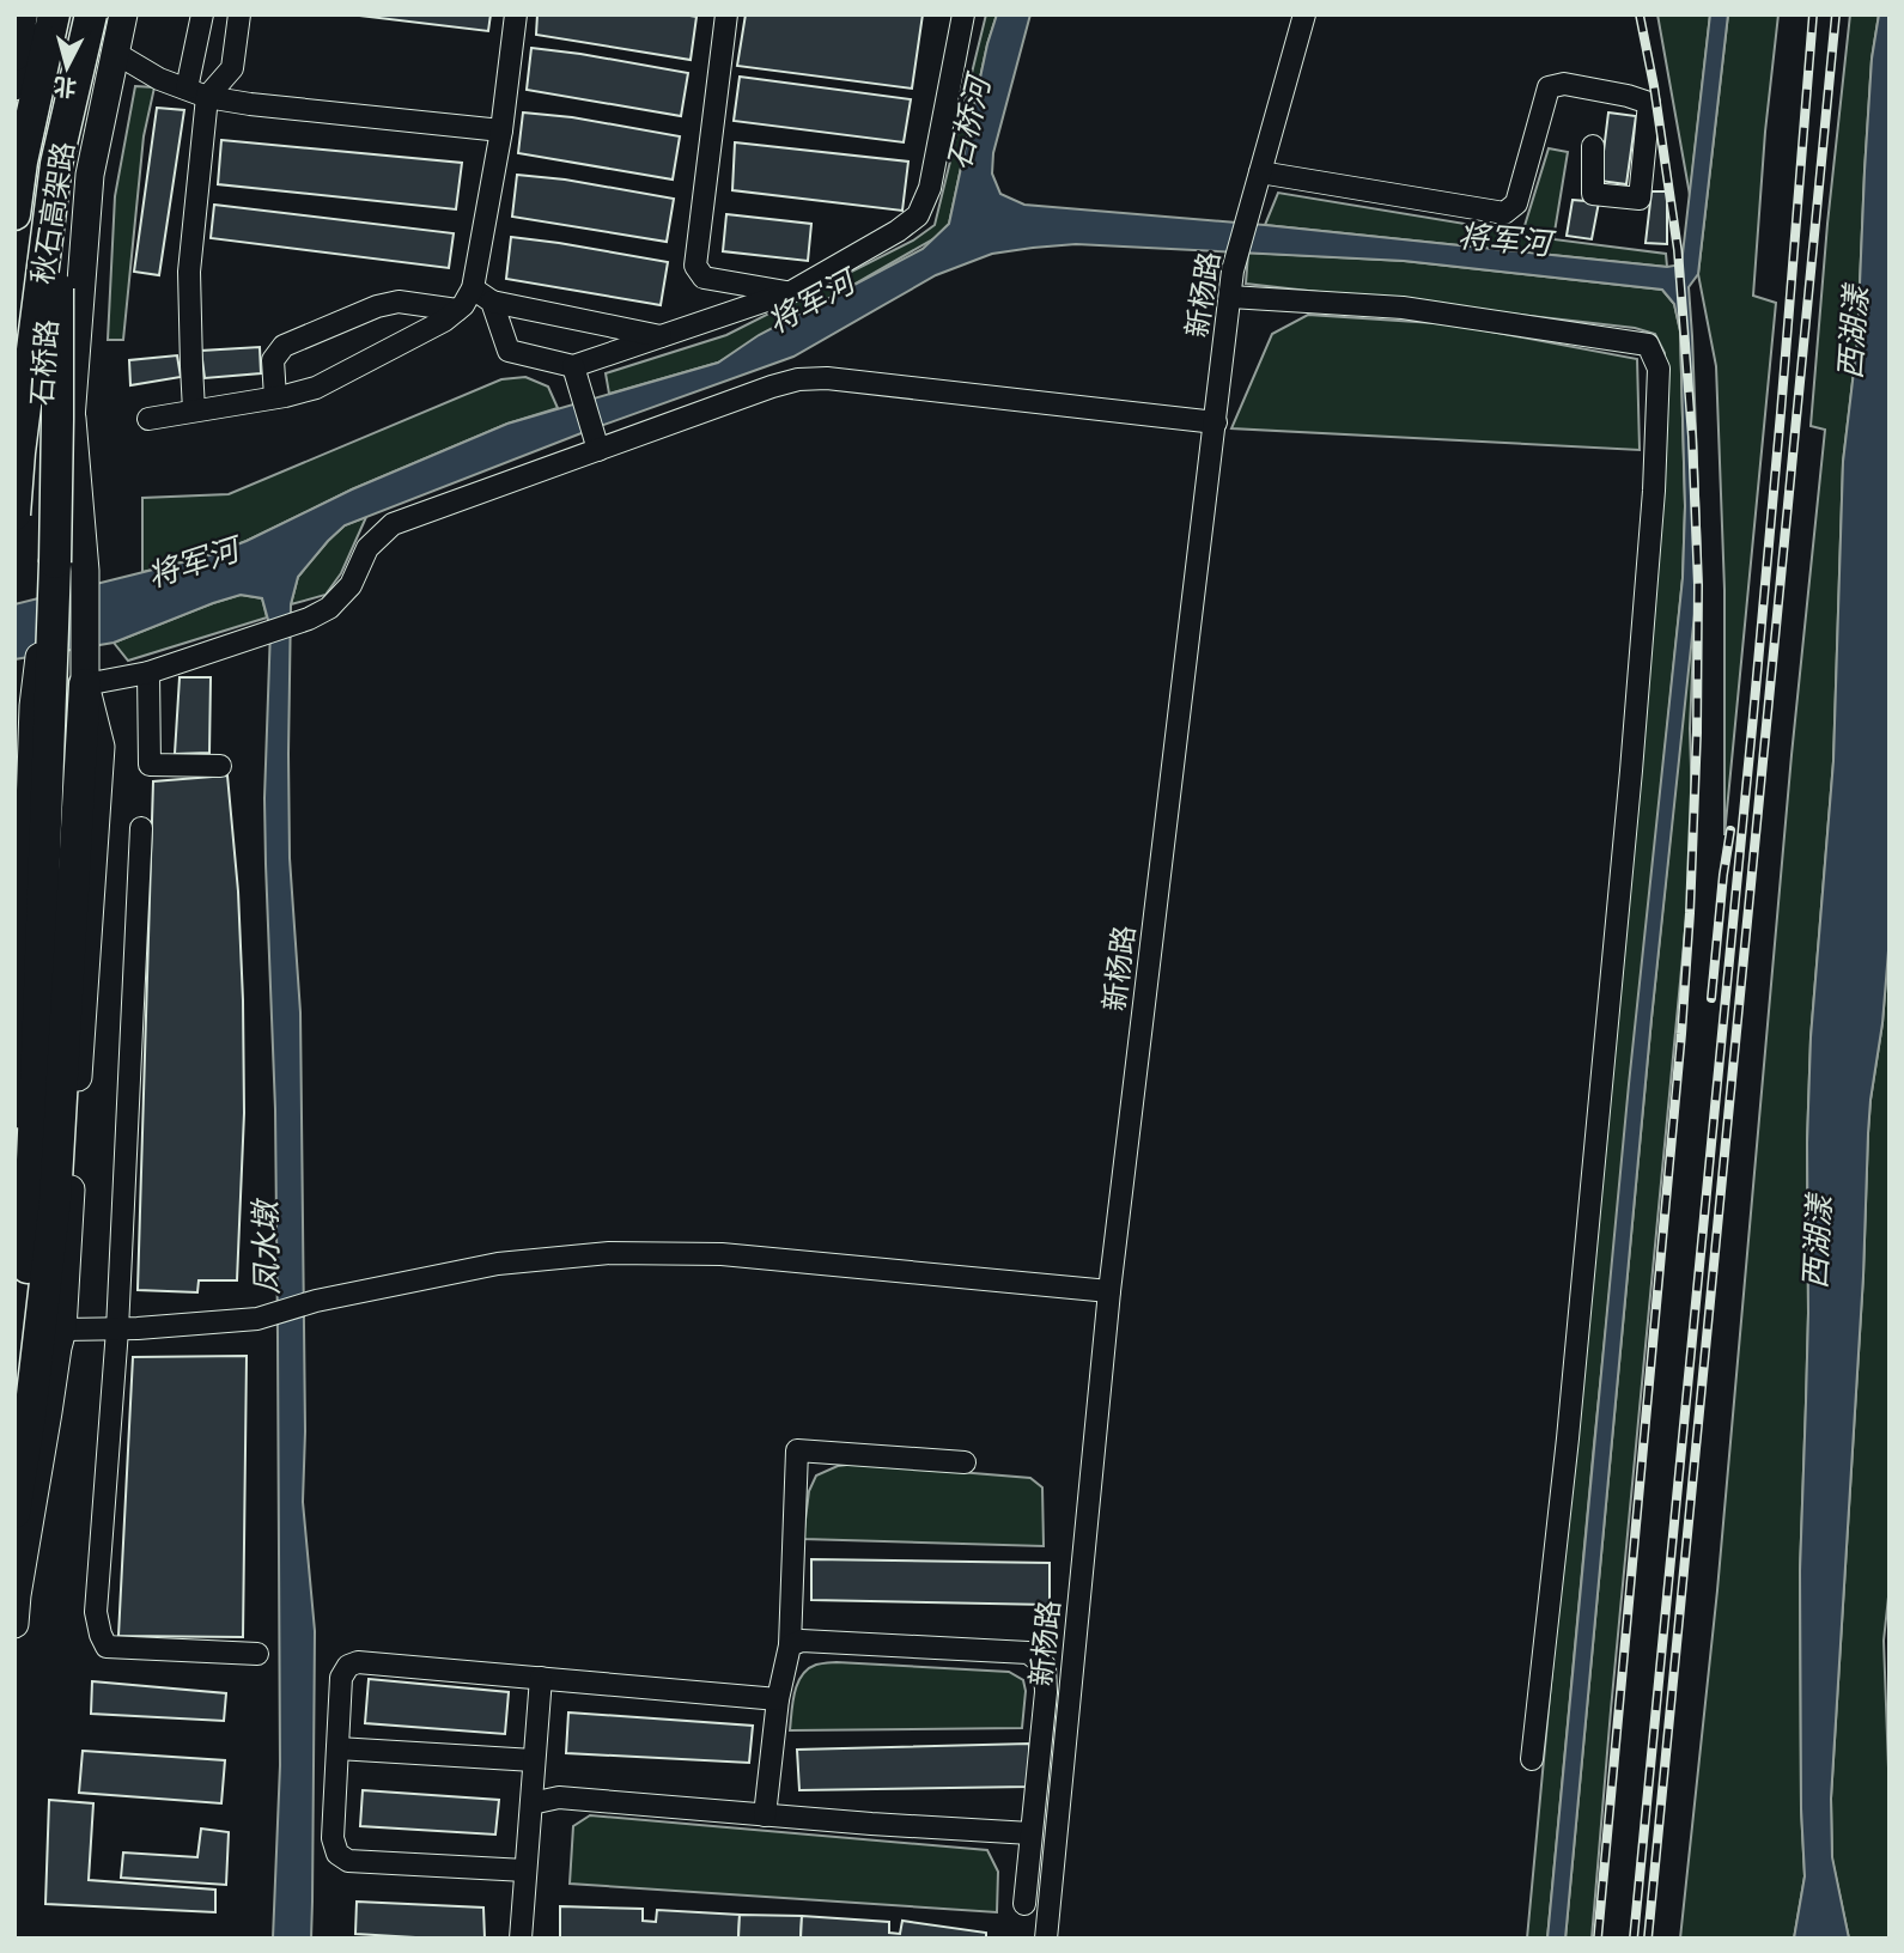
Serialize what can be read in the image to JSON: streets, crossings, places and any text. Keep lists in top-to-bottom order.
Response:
{
  "streets": {
    "highway": ["秋石高架路"],
    "main road": ["石桥路"],
    "street": ["新杨路"]
  },
  "water": [
    "石桥河",
    "将军河",
    "西湖漾",
    "凤水墩"
  ],
  "north": "bottom"
}
